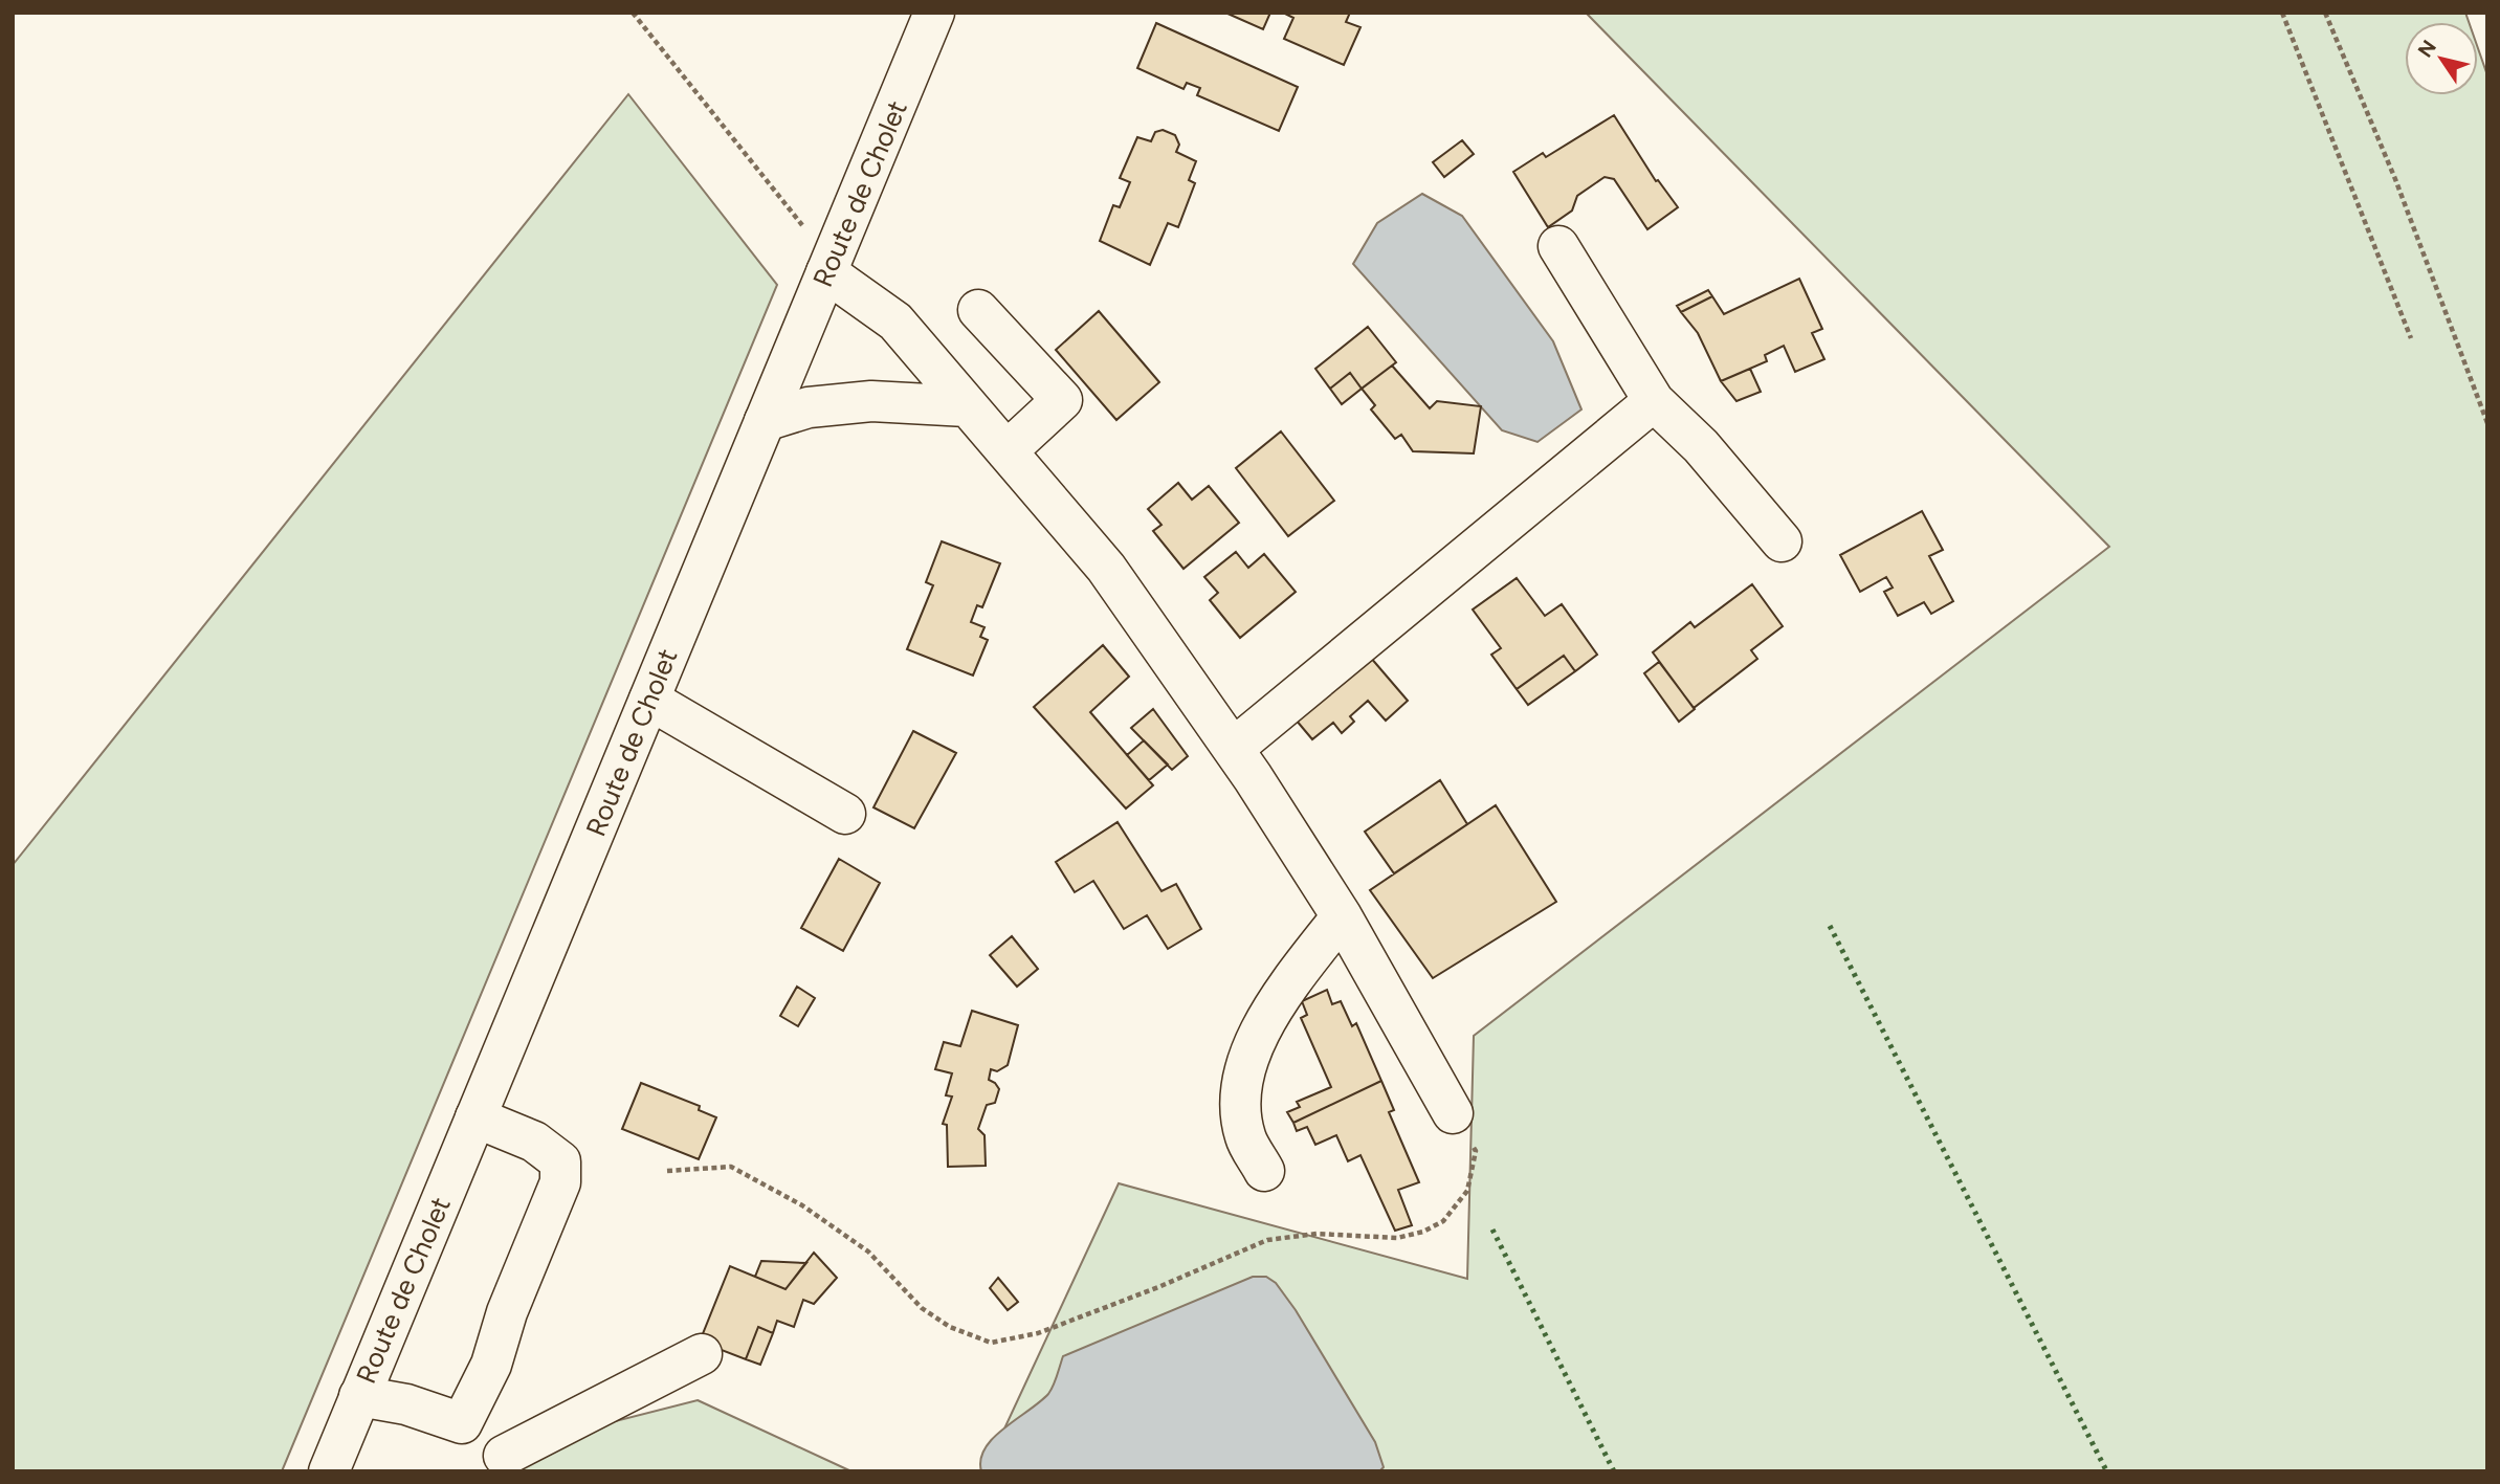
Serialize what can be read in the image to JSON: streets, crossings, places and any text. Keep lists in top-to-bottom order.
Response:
{
  "streets": {
    "main road": ["Route de Cholet"]
  },
  "north": "top left"
}
